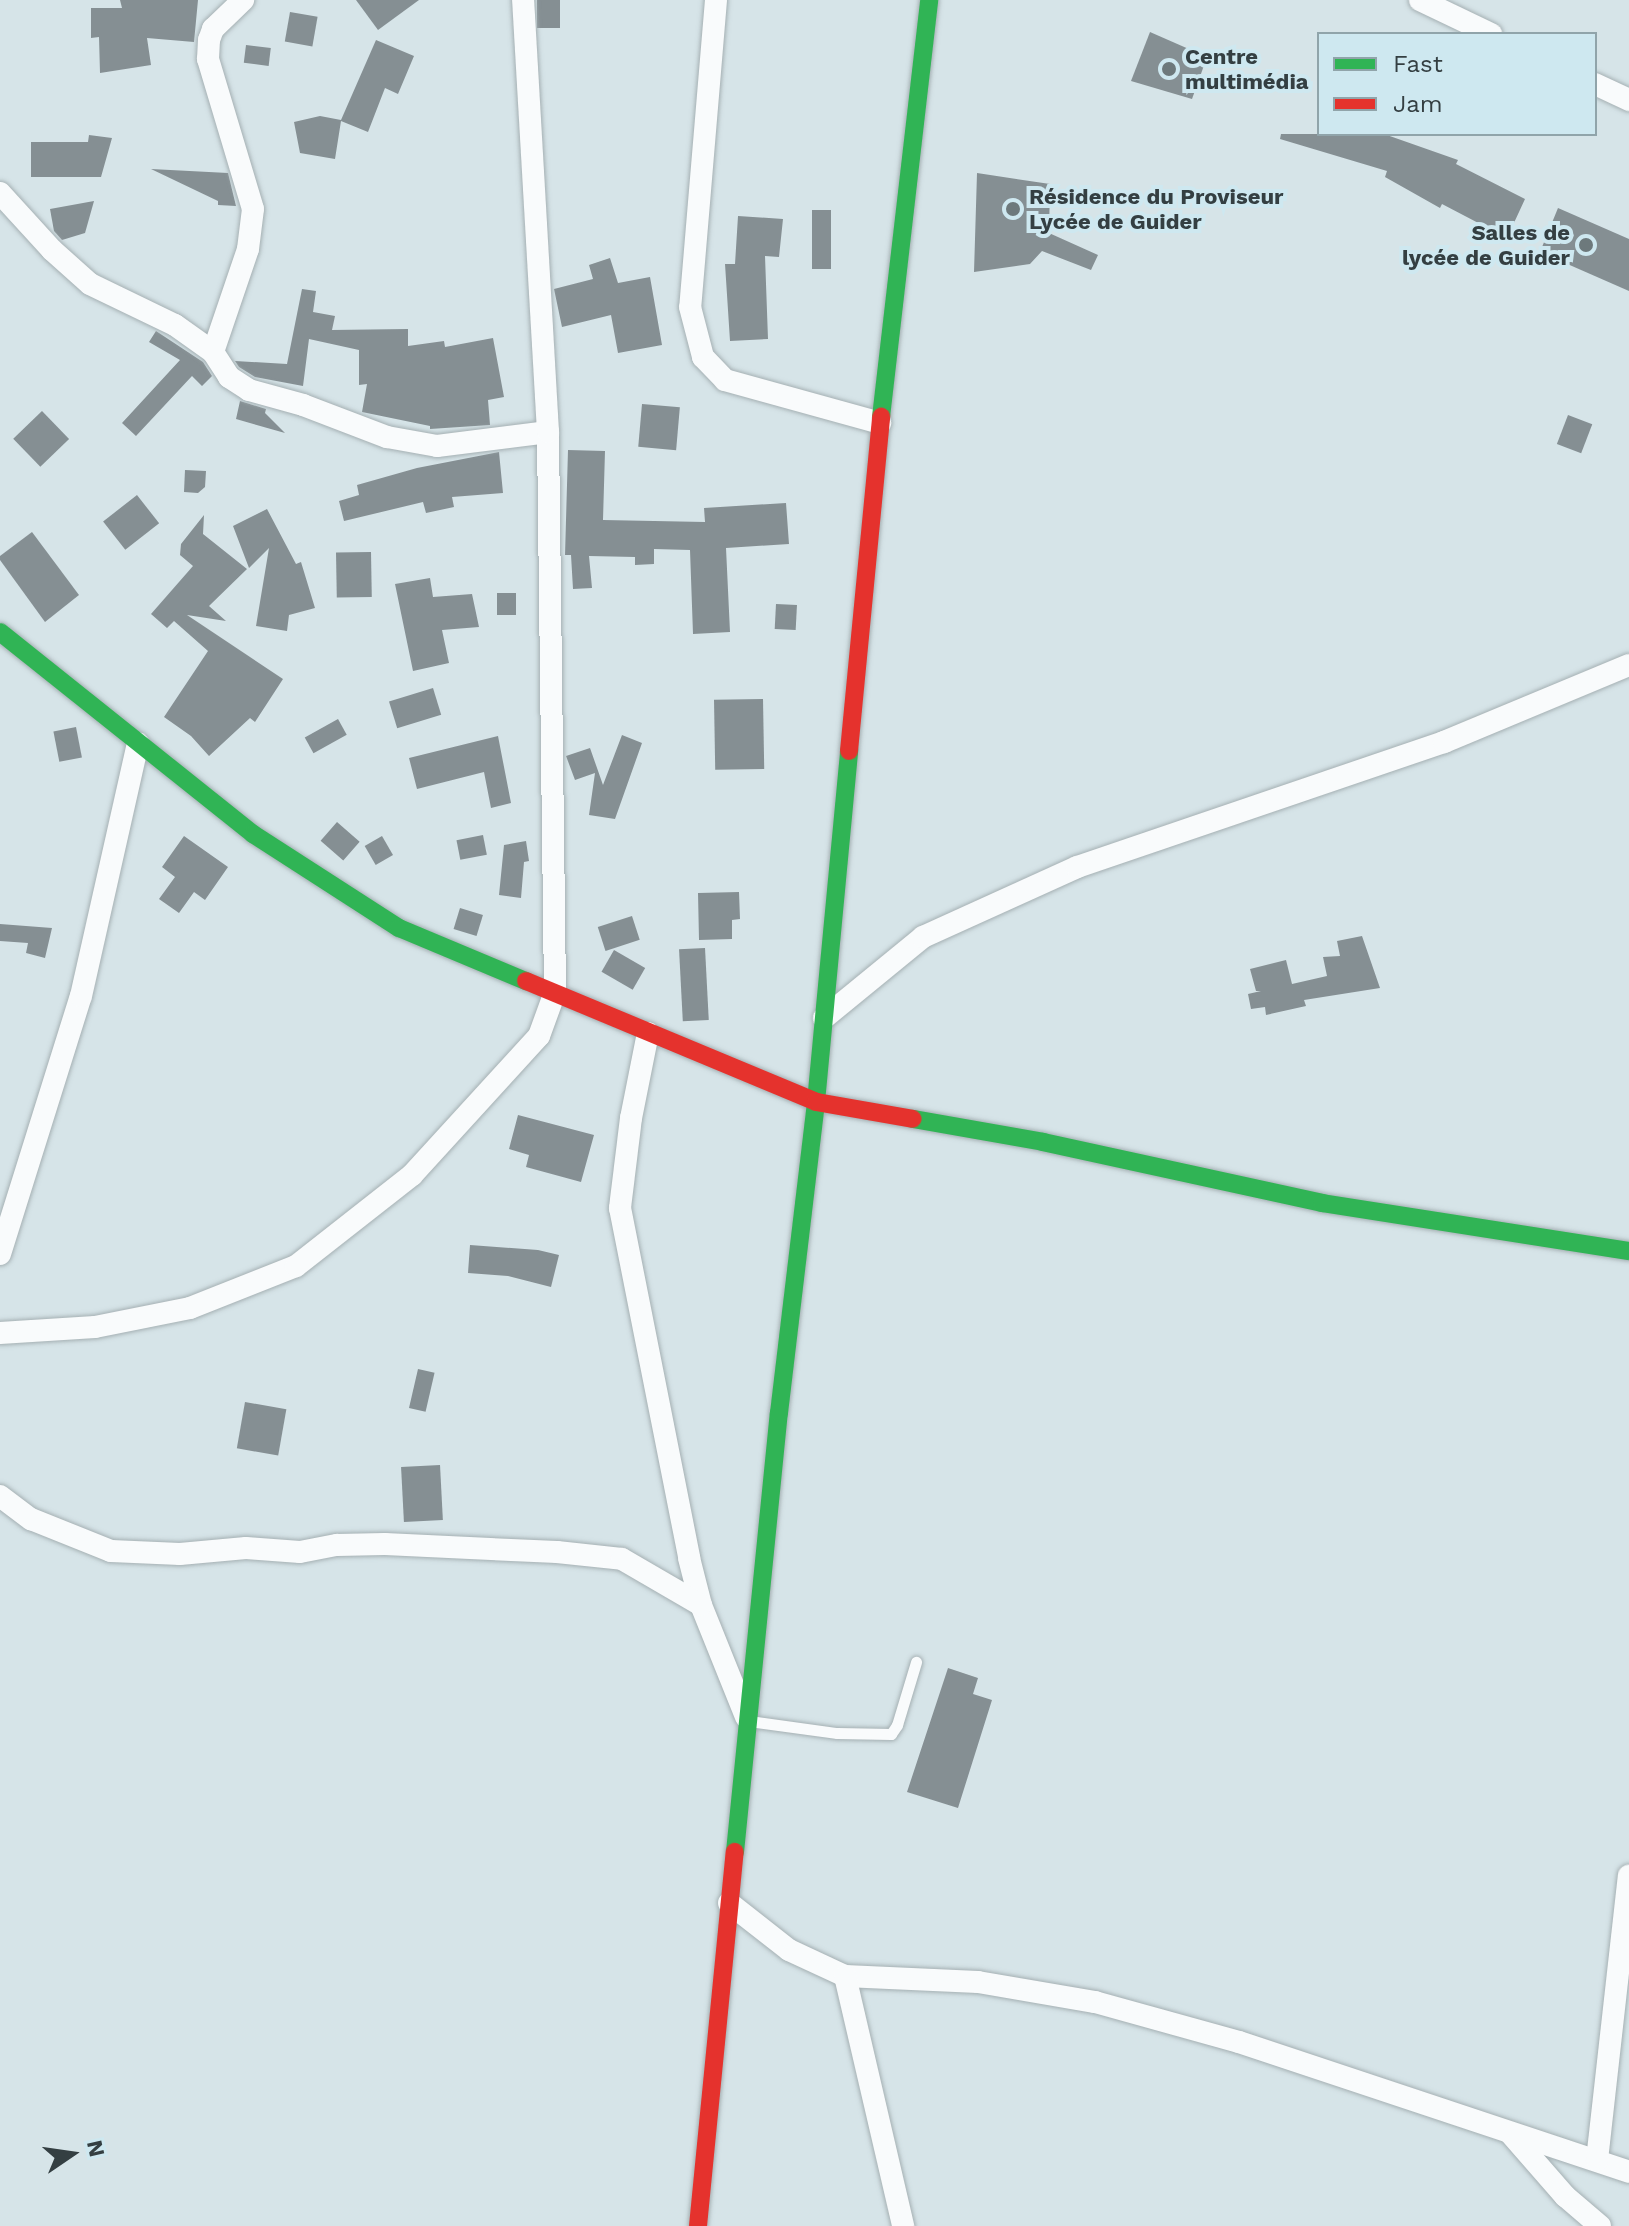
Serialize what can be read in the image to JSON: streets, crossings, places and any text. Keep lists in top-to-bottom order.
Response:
{
  "places": ["Centre multimédia", "Résidence du Proviseur Lycée de Guider", "Salles de lycée de Guider"],
  "legend": ["Fast", "Jam"],
  "north": "right"
}
